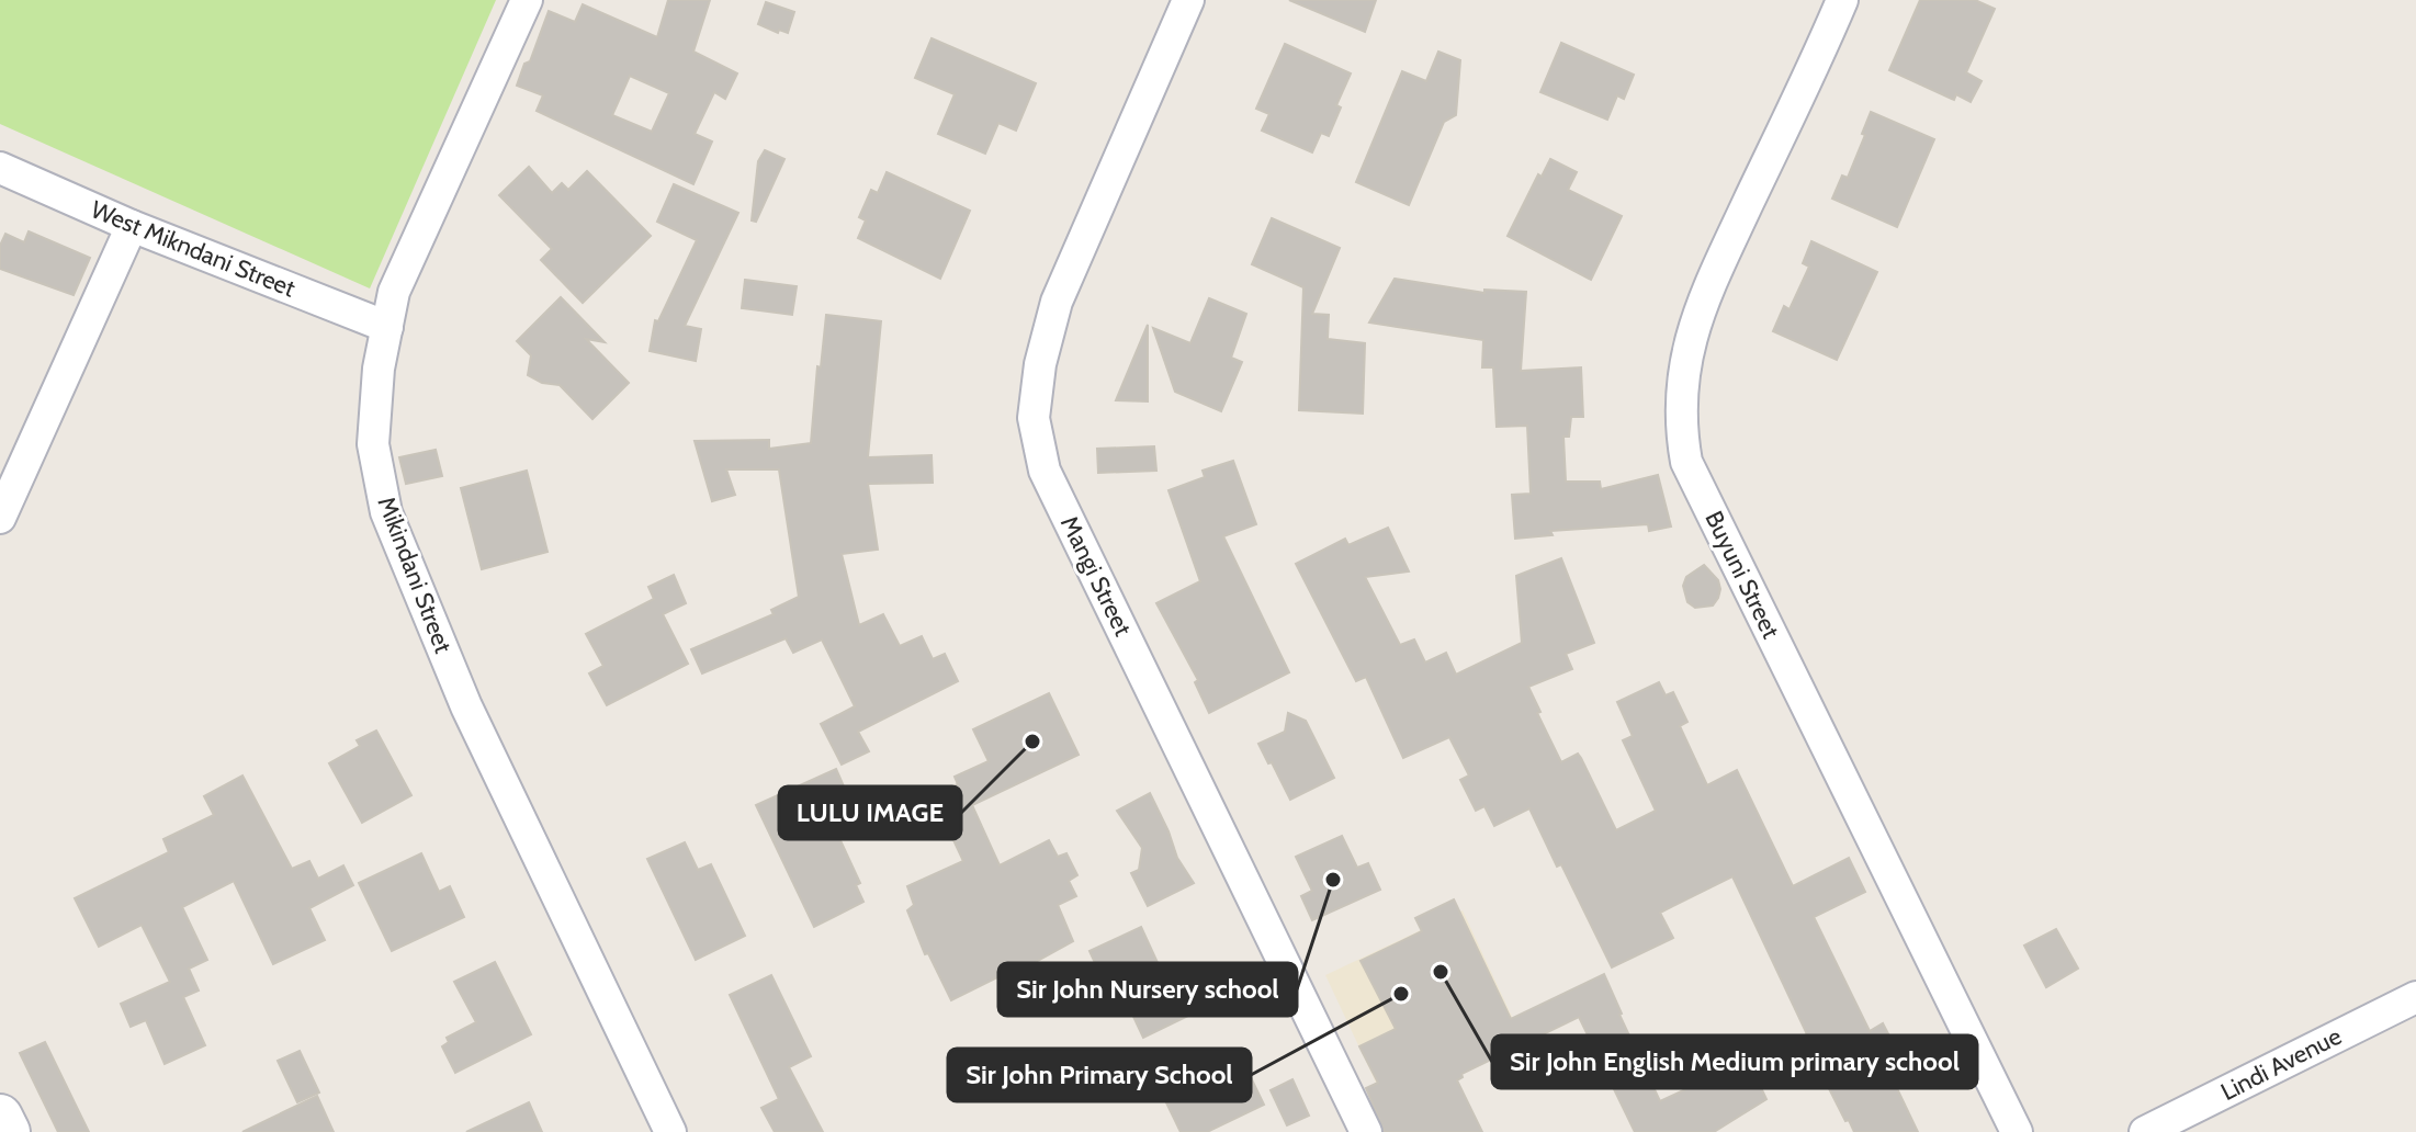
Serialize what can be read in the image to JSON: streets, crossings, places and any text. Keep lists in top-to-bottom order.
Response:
{
  "streets": {
    "street": [
      "West Mikndani Street",
      "Mikindani Street",
      "Buyuni Street",
      "Mangi Street",
      "Lindi Avenue"
    ]
  },
  "crossings": [
    ["West Mikndani Street", "Mikindani Street"]
  ],
  "places": [
    "LULU IMAGE",
    "Sir John Nursery school",
    "Sir John English Medium primary school",
    "Sir John Primary School"
  ]
}
